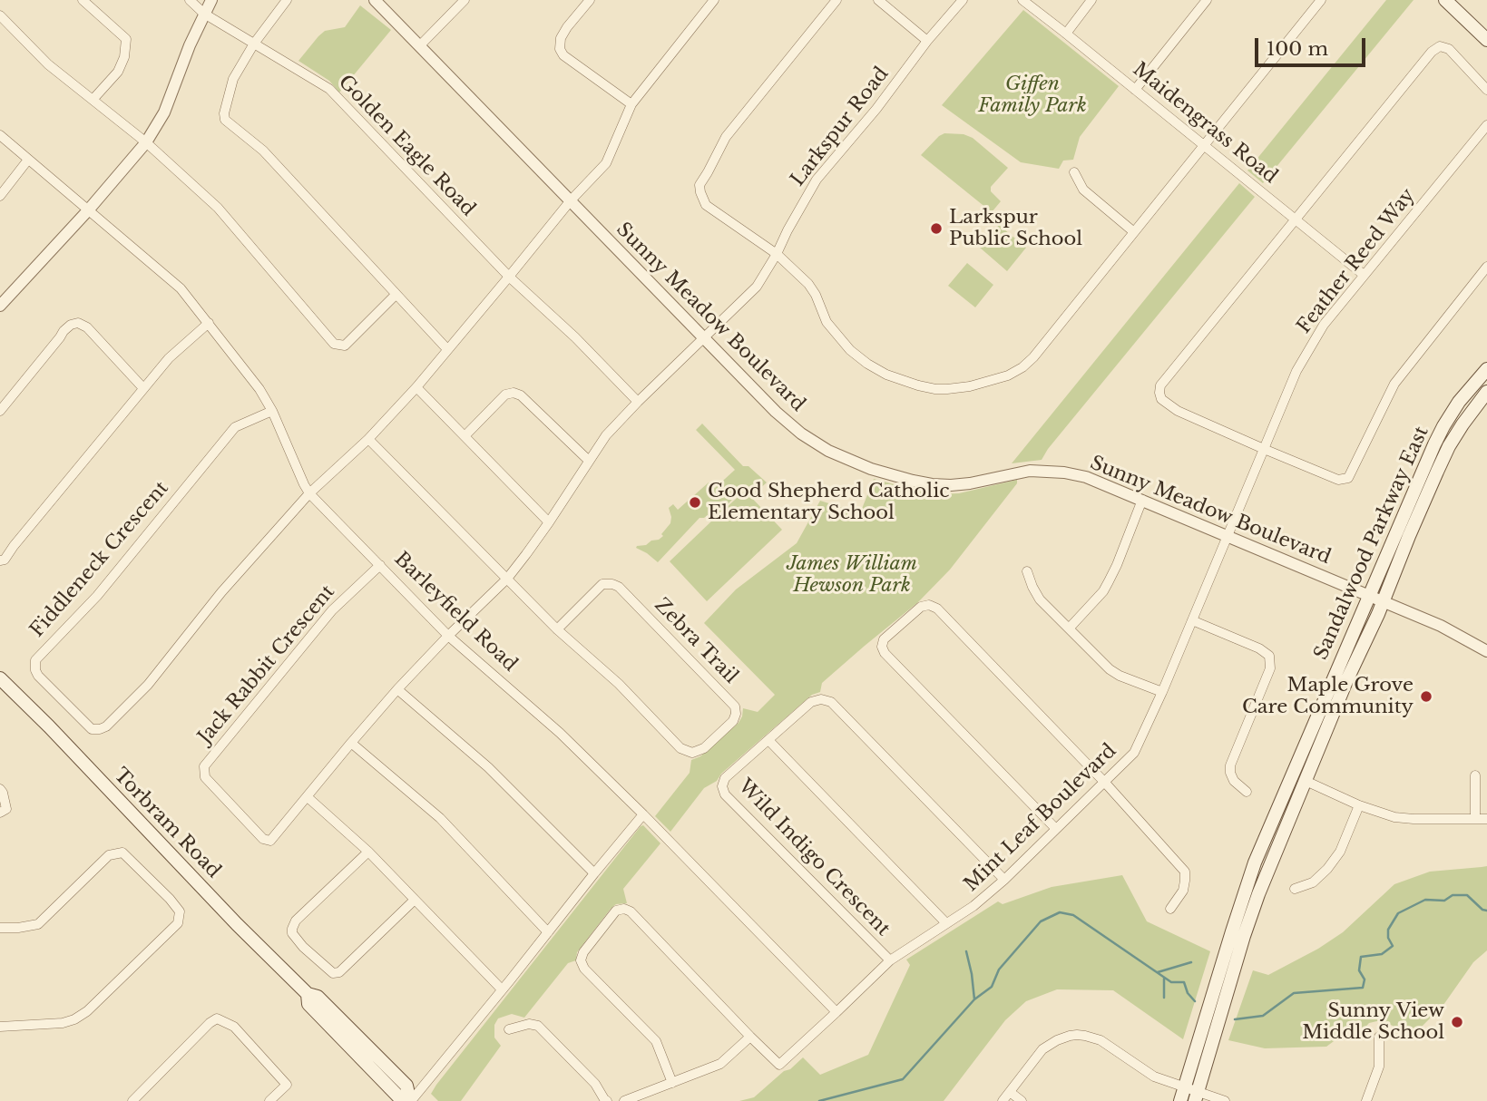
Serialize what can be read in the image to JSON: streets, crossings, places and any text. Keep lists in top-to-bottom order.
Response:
{
  "streets": {
    "main road": ["Sandalwood Parkway East", "Torbram Road"],
    "street": [
      "Maidengrass Road",
      "Larkspur Road",
      "Golden Eagle Road",
      "Feather Reed Way",
      "Sunny Meadow Boulevard",
      "Fiddleneck Crescent",
      "Barleyfield Road",
      "Zebra Trail",
      "Jack Rabbit Crescent",
      "Mint Leaf Boulevard",
      "Wild Indigo Crescent"
    ]
  },
  "crossings": [
    ["Maidengrass Road", "Feather Reed Way"],
    ["Larkspur Road", "Golden Eagle Road"],
    ["Larkspur Road", "Sunny Meadow Boulevard"],
    ["Larkspur Road", "Jack Rabbit Crescent"],
    ["Feather Reed Way", "Sunny Meadow Boulevard"],
    ["Feather Reed Way", "Mint Leaf Boulevard"],
    ["Sunny Meadow Boulevard", "Sandalwood Parkway East"],
    ["Sunny Meadow Boulevard", "Mint Leaf Boulevard"],
    ["Fiddleneck Crescent", "Barleyfield Road"],
    ["Barleyfield Road", "Jack Rabbit Crescent"],
    ["Barleyfield Road", "Mint Leaf Boulevard"],
    ["Zebra Trail", "Jack Rabbit Crescent"],
    ["Mint Leaf Boulevard", "Wild Indigo Crescent"]
  ],
  "parks": ["Giffen Family Park", "James William Hewson Park"],
  "places": [
    "Larkspur Public School",
    "Good Shepherd Catholic Elementary School",
    "Maple Grove Care Community",
    "Sunny View Middle School"
  ],
  "scale_bar": "100 m"
}
